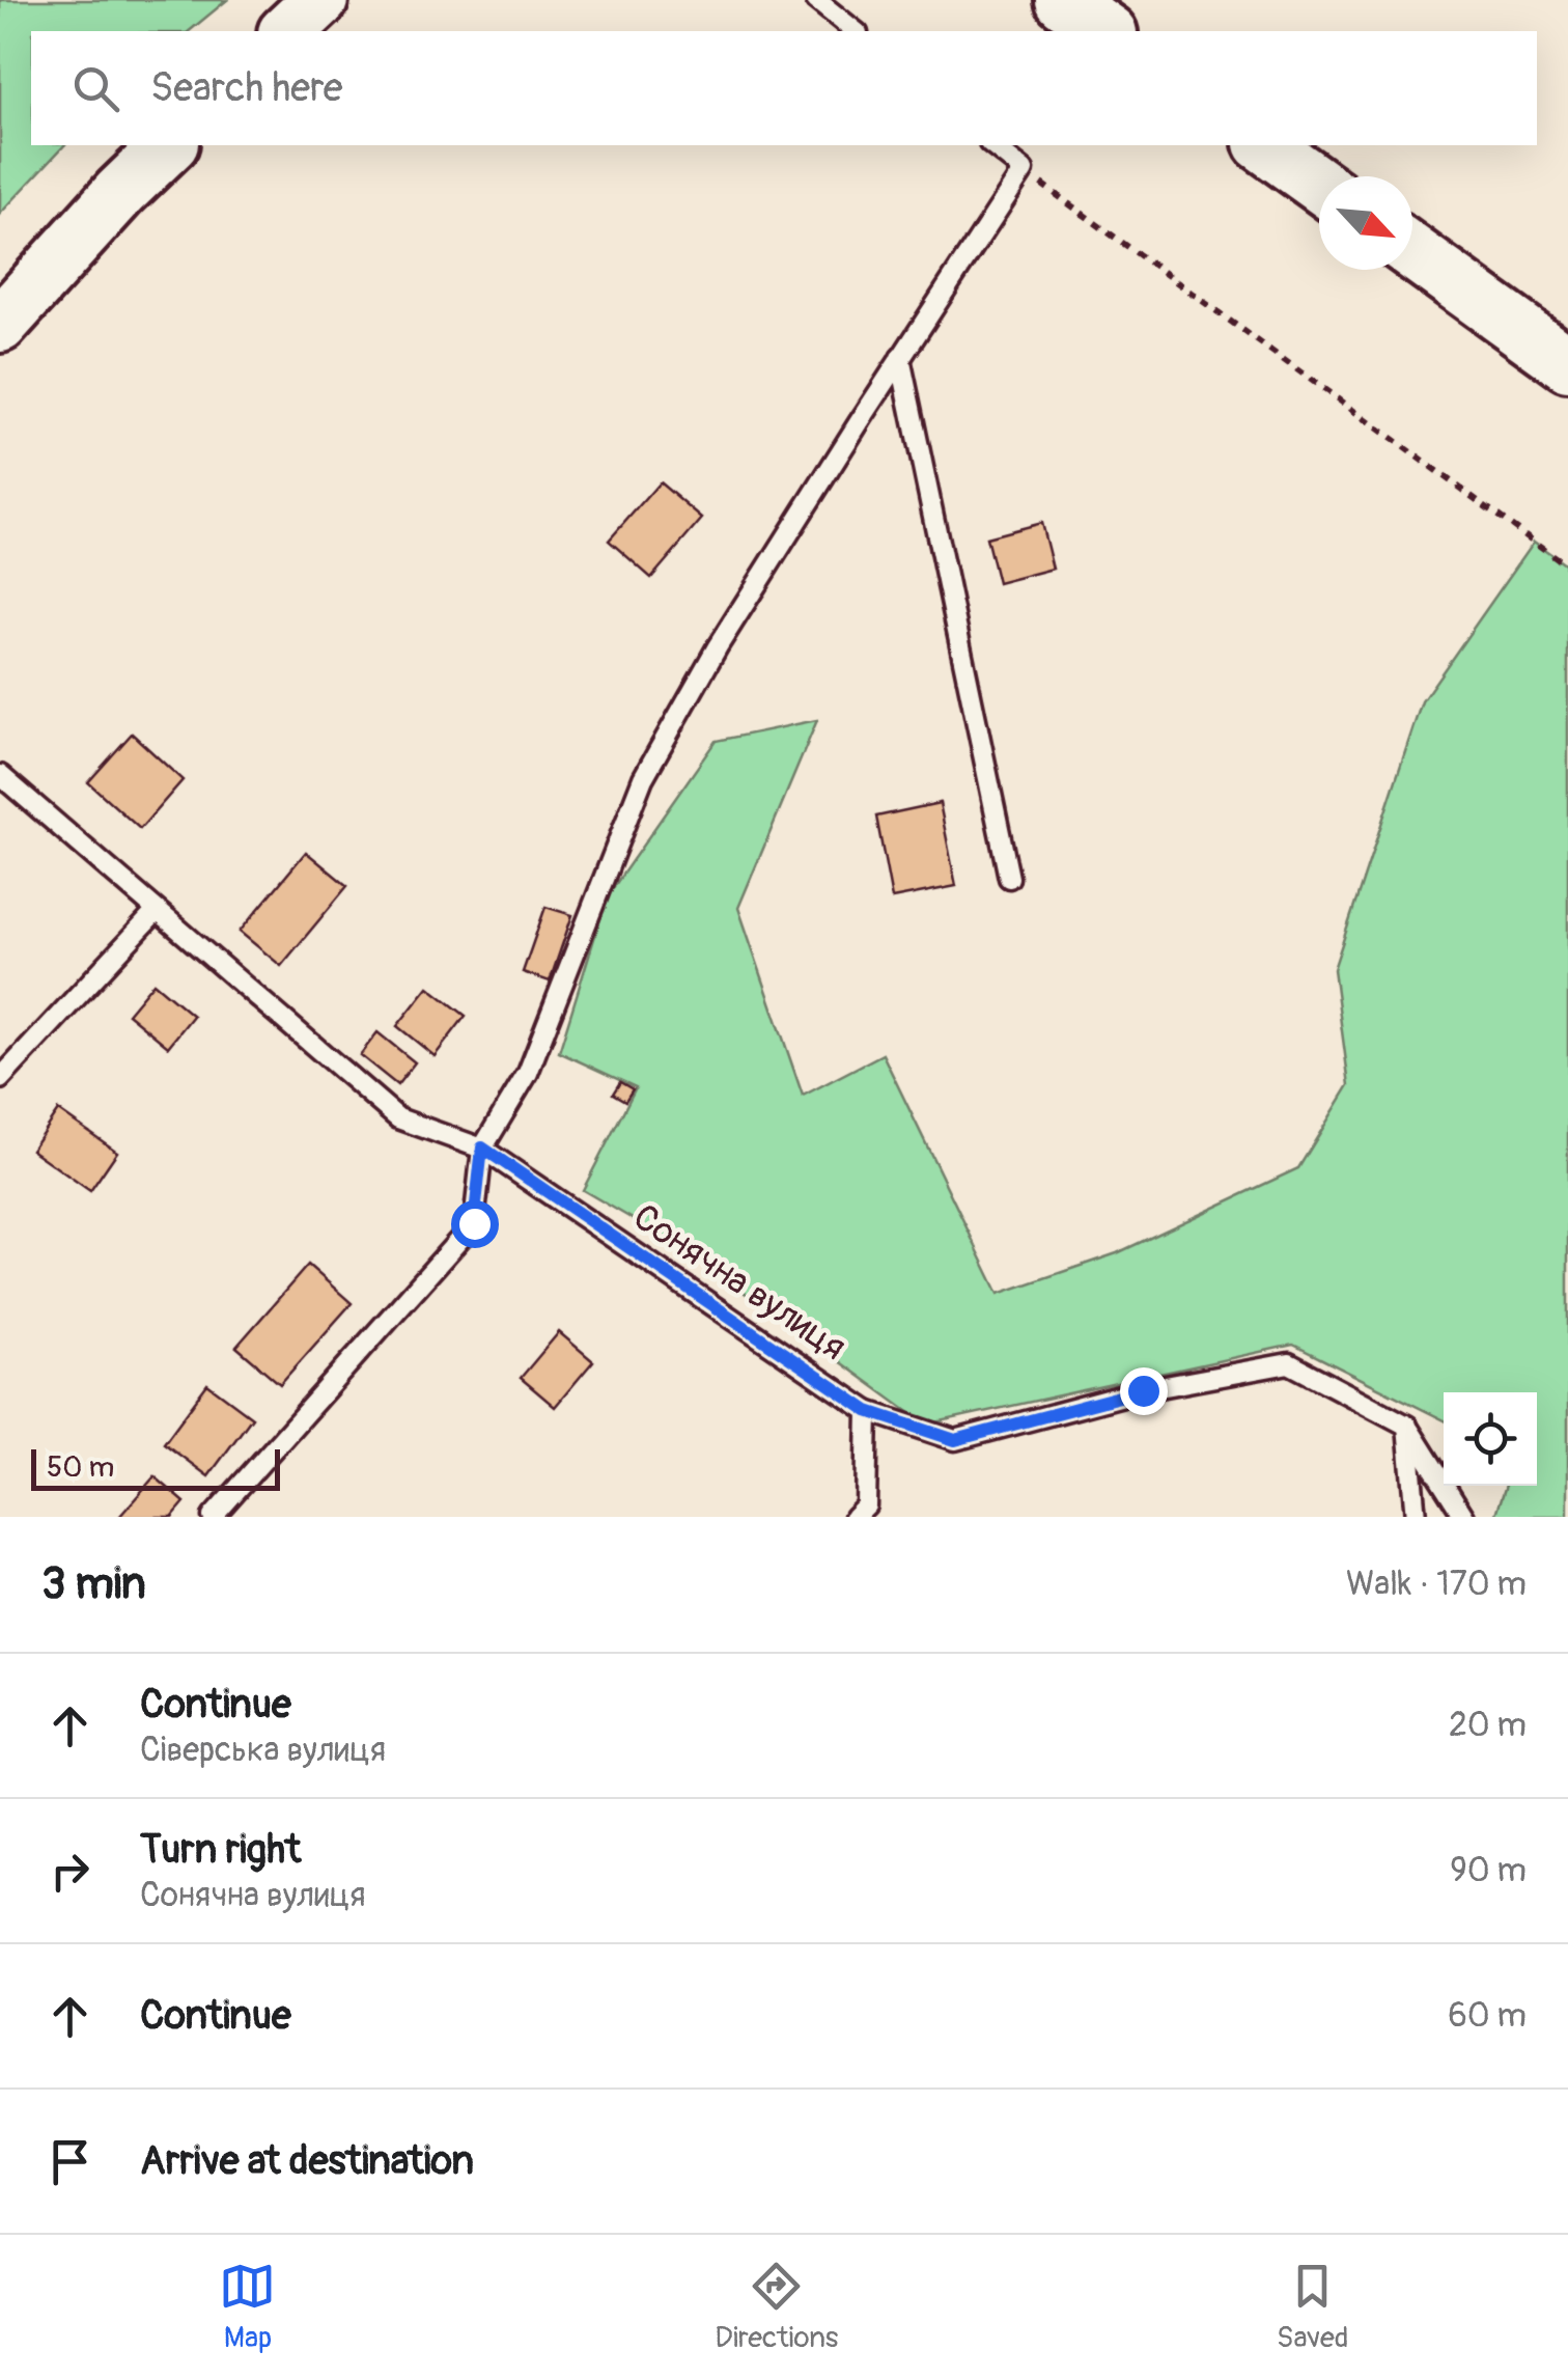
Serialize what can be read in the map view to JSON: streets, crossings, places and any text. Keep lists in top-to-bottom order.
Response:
{
  "streets": {
    "lane": ["Сонячна вулиця"]
  },
  "scale_bar": "50 m",
  "north": "bottom right",
  "page": {
    "search": "Search here",
    "scale": "50 m",
    "heading": ["3 min", "Walk · 170 m"],
    "list": [
      ["Continue", "Сіверська вулиця", "20 m"],
      ["Turn right", "Сонячна вулиця", "90 m"],
      ["Continue", "60 m"],
      "Arrive at destination"
    ],
    "nav": ["Map", "Directions", "Saved"]
  }
}
